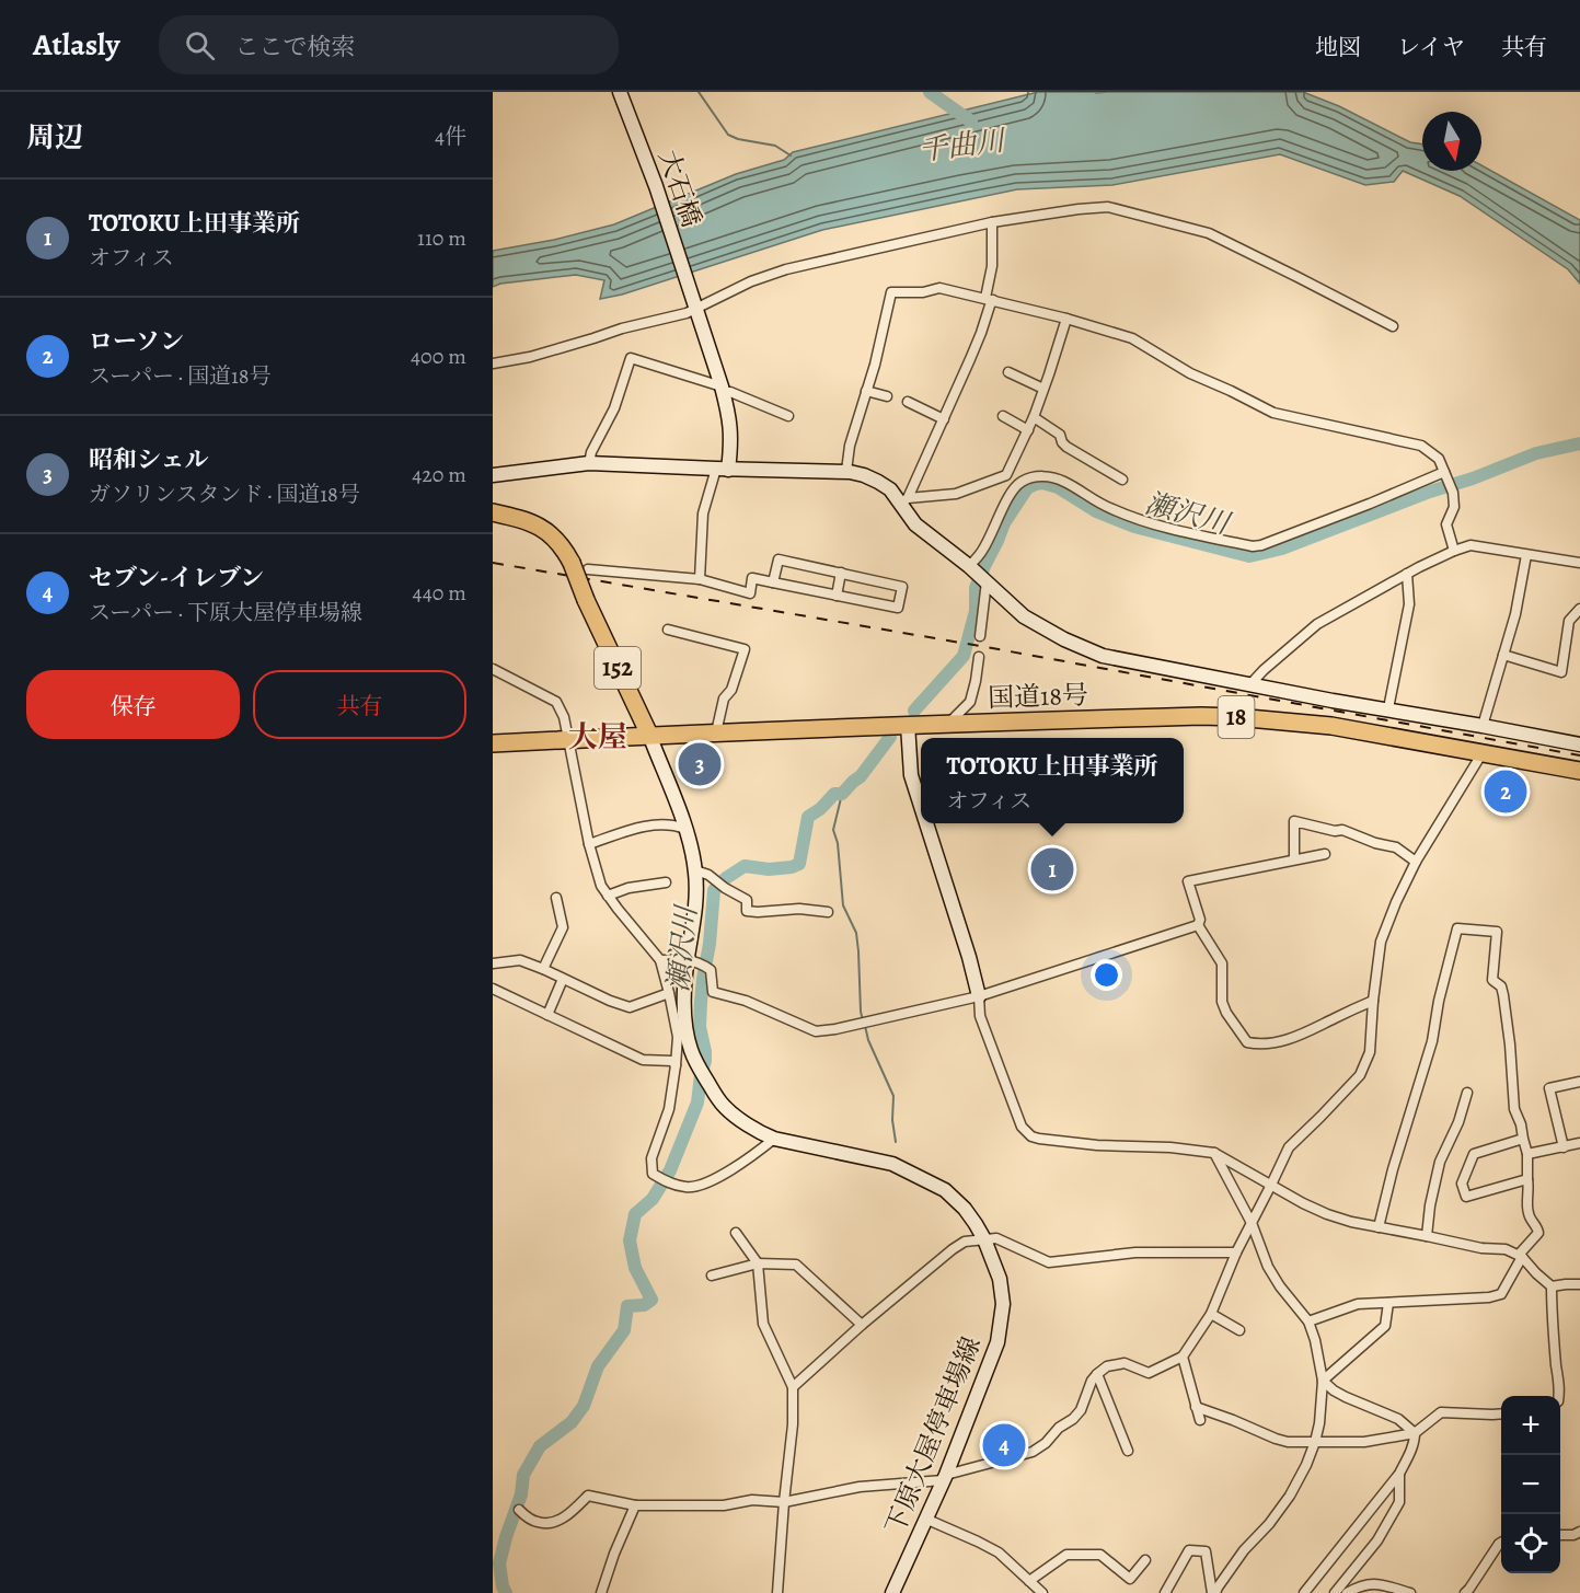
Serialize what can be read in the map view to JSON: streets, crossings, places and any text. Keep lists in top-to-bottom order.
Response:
{
  "streets": {
    "highway": ["152", "国道18号", "18"],
    "street": ["大石橋", "下原大屋停車場線"]
  },
  "crossings": [
    ["152", "国道18号"],
    ["152", "下原大屋停車場線"],
    ["国道18号", "下原大屋停車場線"]
  ],
  "districts": ["大屋"],
  "water": ["千曲川", "瀬沢川"],
  "north": "bottom",
  "page": {
    "header": "Atlasly",
    "search": "ここで検索",
    "nav": ["地図", "レイヤ", "共有"],
    "heading": ["周辺", "4件"],
    "list": [
      {
        "mark": "1",
        "name": "TOTOKU上田事業所",
        "note": "オフィス",
        "value": "110 m"
      },
      {
        "mark": "2",
        "name": "ローソン",
        "note": "スーパー · 国道18号",
        "value": "400 m"
      },
      {
        "mark": "3",
        "name": "昭和シェル",
        "note": "ガソリンスタンド · 国道18号",
        "value": "420 m"
      },
      {
        "mark": "4",
        "name": "セブン-イレブン",
        "note": "スーパー · 下原大屋停車場線",
        "value": "440 m"
      }
    ],
    "buttons": ["保存", "共有"],
    "popup": ["TOTOKU上田事業所", "オフィス"],
    "pins": [
      "3",
      "2",
      "1",
      "4"
    ],
    "map_buttons": ["+", "−"]
  }
}
